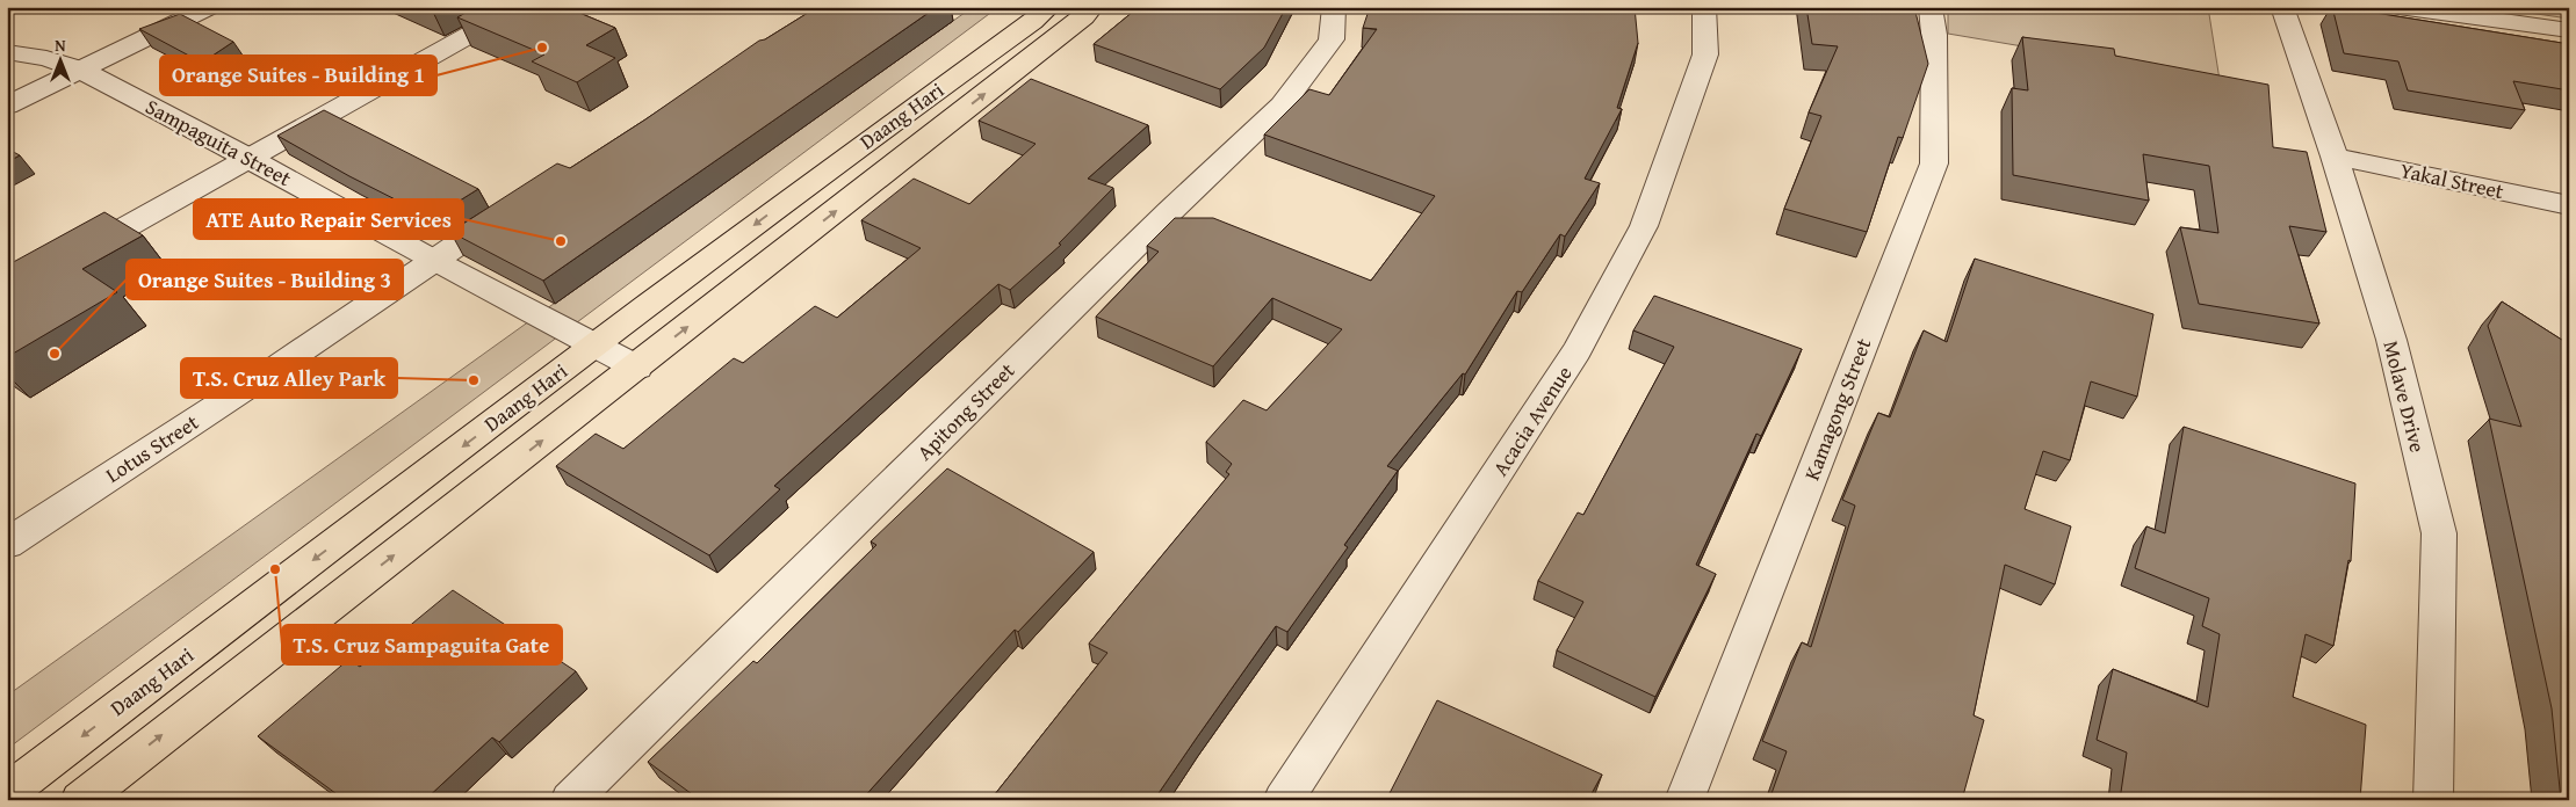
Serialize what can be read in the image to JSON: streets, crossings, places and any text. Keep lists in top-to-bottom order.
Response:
{
  "streets": {
    "main road": ["Daang Hari"],
    "street": [
      "Sampaguita Street",
      "Yakal Street",
      "Molave Drive",
      "Kamagong Street",
      "Apitong Street",
      "Acacia Avenue",
      "Lotus Street"
    ]
  },
  "crossings": [
    ["Daang Hari", "Sampaguita Street"],
    ["Sampaguita Street", "Lotus Street"],
    ["Yakal Street", "Molave Drive"]
  ],
  "places": [
    "Orange Suites - Building 1",
    "ATE Auto Repair Services",
    "Orange Suites - Building 3",
    "T.S. Cruz Alley Park",
    "T.S. Cruz Sampaguita Gate"
  ],
  "north": "top"
}
